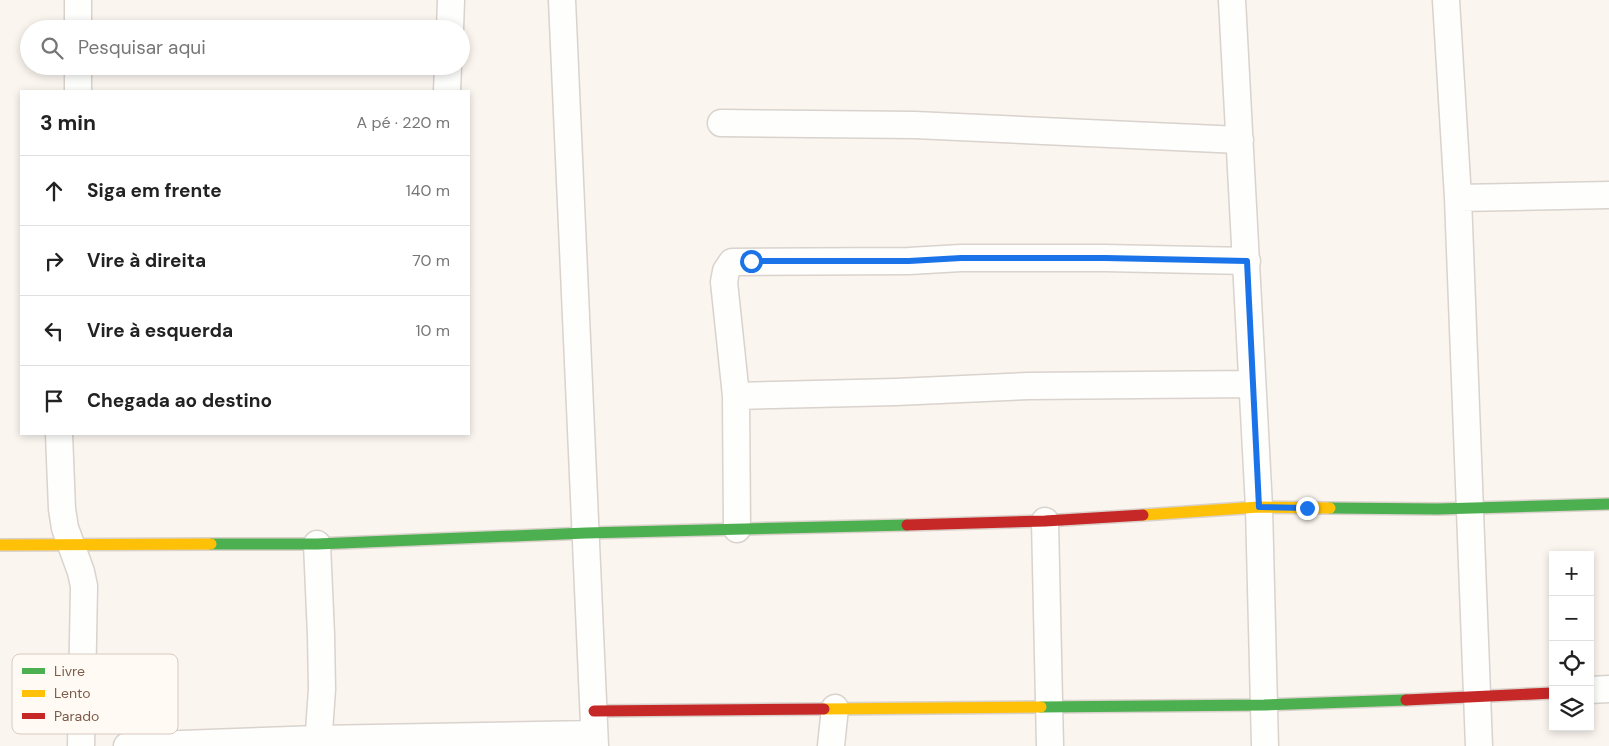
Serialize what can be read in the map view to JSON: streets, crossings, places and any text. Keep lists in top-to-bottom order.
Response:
{
  "legend": ["Livre", "Lento", "Parado"],
  "page": {
    "search": "Pesquisar aqui",
    "heading": ["3 min", "A pé · 220 m"],
    "list": [
      ["Siga em frente", "140 m"],
      ["Vire à direita", "70 m"],
      ["Vire à esquerda", "10 m"],
      "Chegada ao destino"
    ],
    "map_buttons": ["+", "−"]
  }
}
